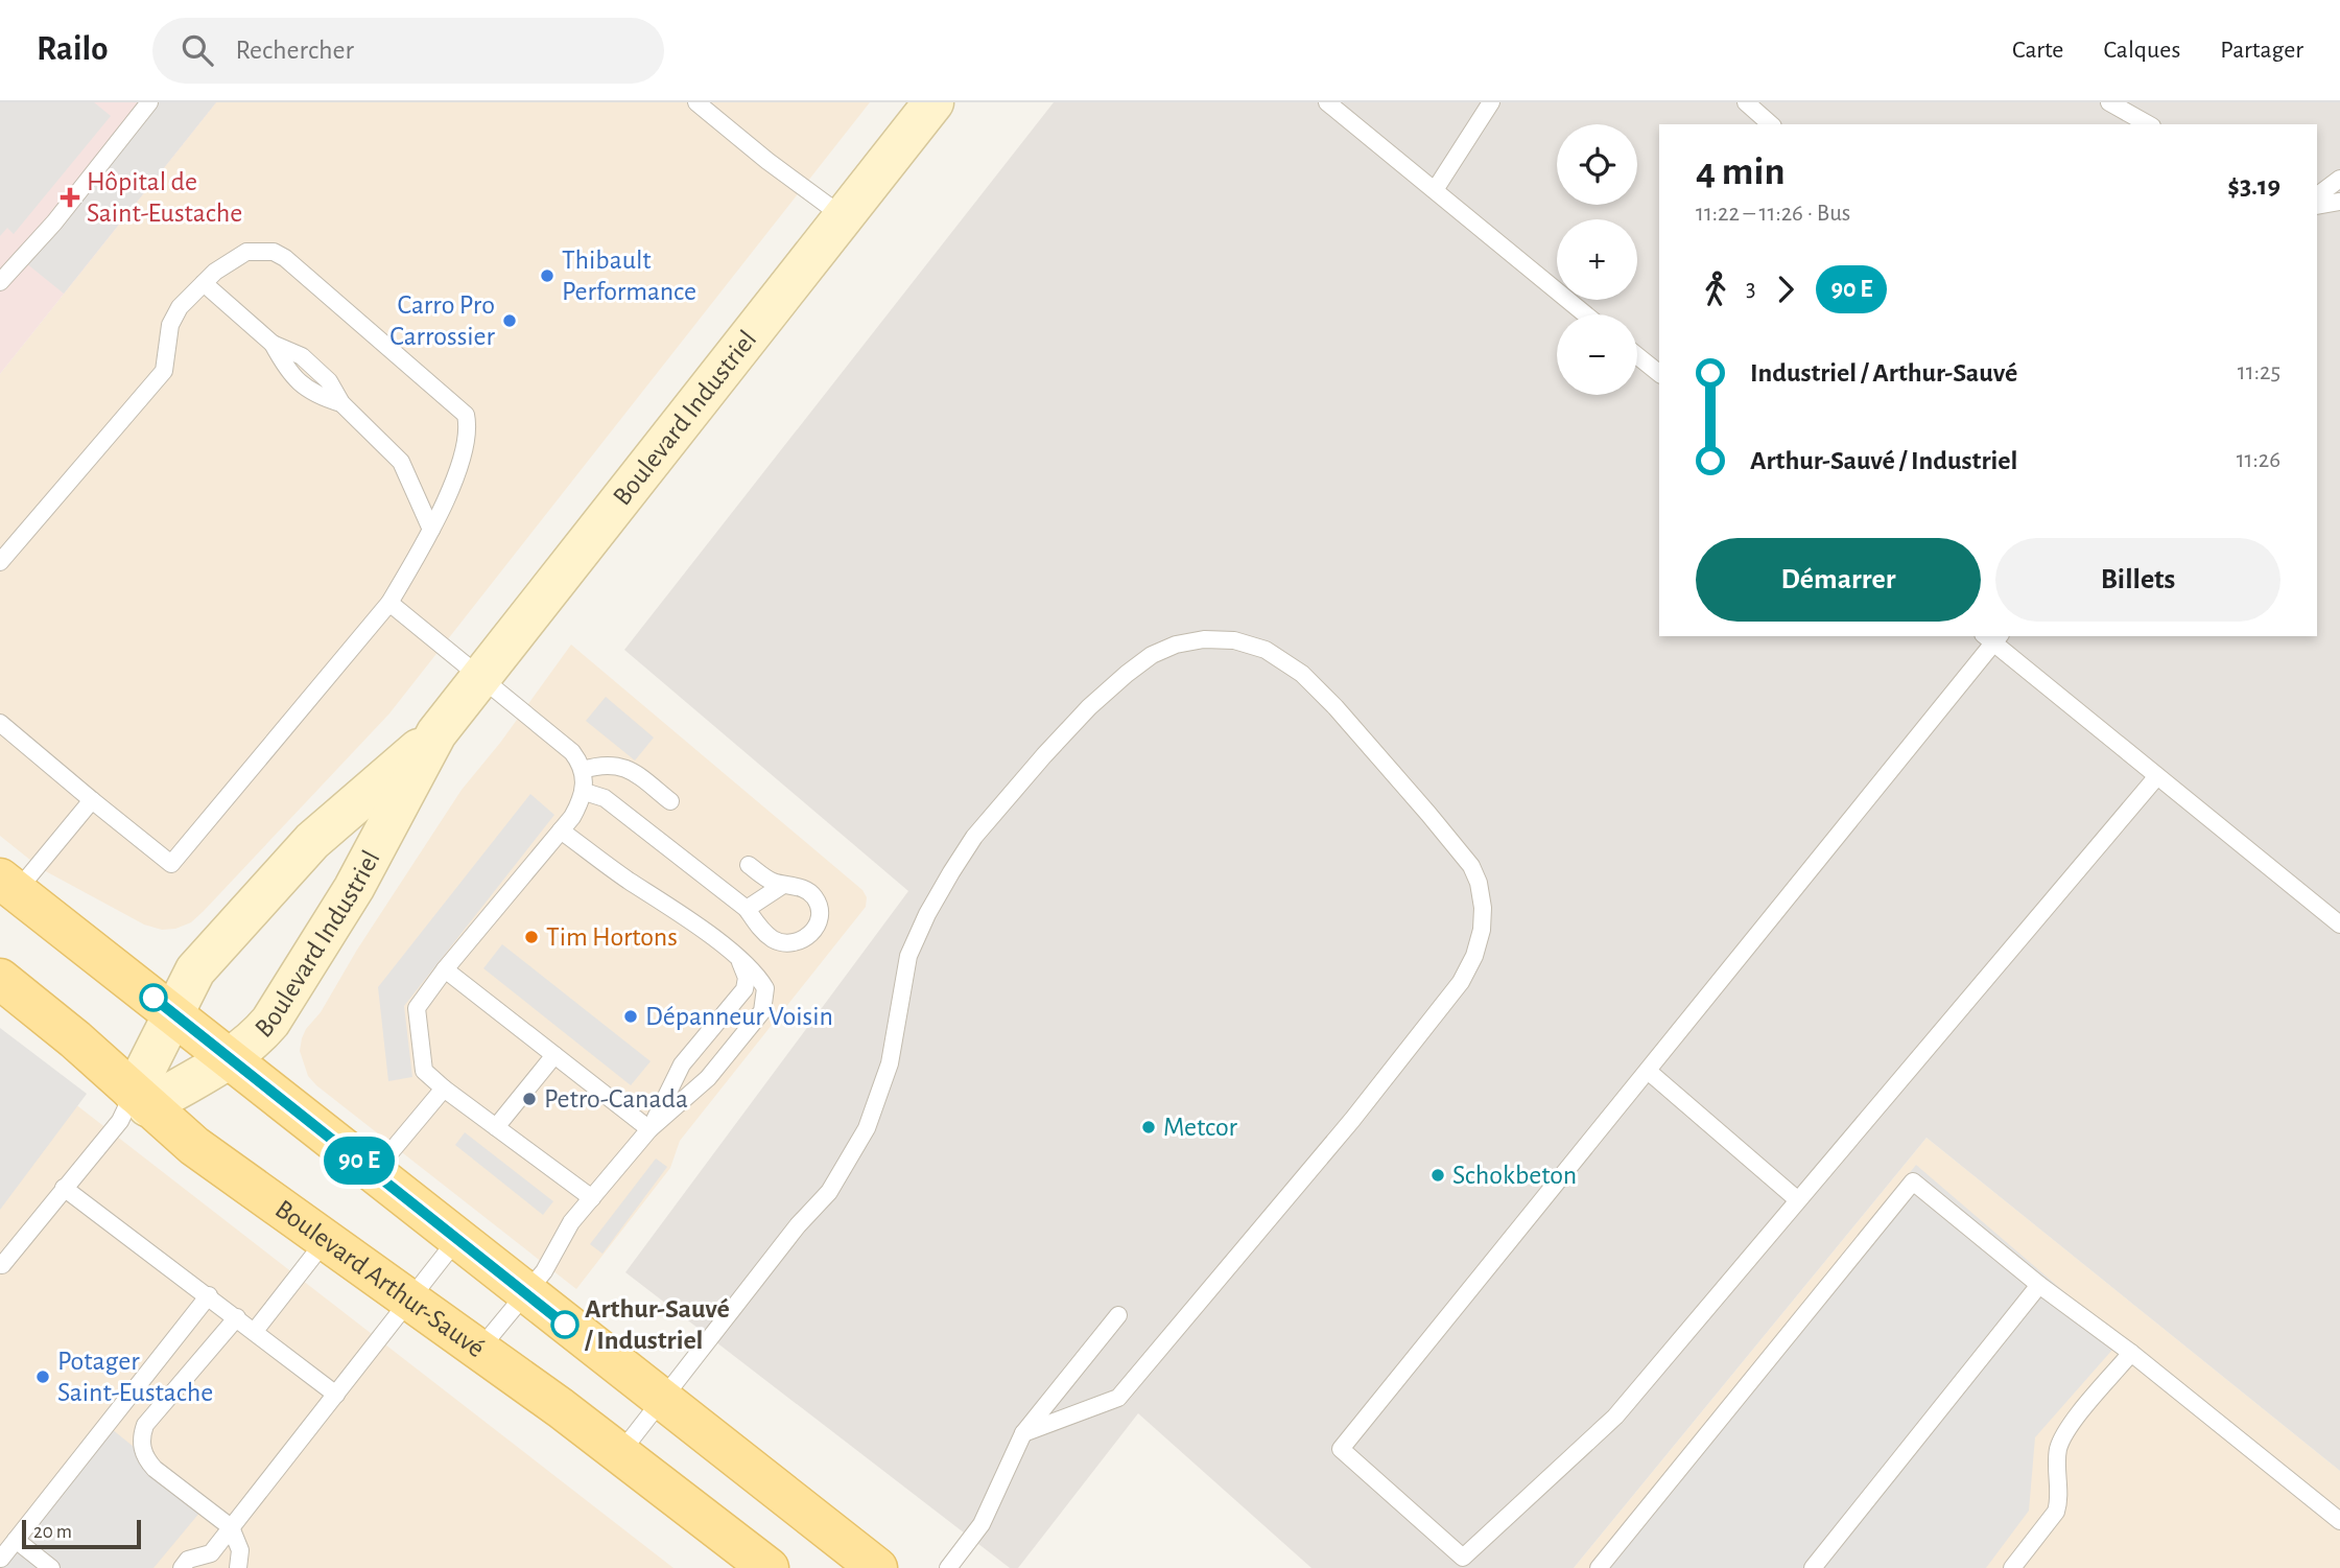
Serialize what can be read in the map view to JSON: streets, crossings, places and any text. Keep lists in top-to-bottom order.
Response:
{
  "streets": {
    "main road": ["Boulevard Arthur-Sauvé"],
    "street": ["Boulevard Industriel"]
  },
  "crossings": [
    ["Boulevard Industriel", "Boulevard Arthur-Sauvé"]
  ],
  "places": {
    "health": ["Hôpital de Saint-Eustache"],
    "other": [
      "Thibault Performance",
      "Carro Pro Carrossier",
      "Tim Hortons",
      "Dépanneur Voisin",
      "Petro-Canada",
      "Metcor",
      "Schokbeton",
      "Arthur-Sauvé / Industriel",
      "Potager Saint-Eustache"
    ]
  },
  "scale_bar": "20 m",
  "page": {
    "header": "Railo",
    "search": "Rechercher",
    "nav": ["Carte", "Calques", "Partager"],
    "on_map": "90 E",
    "map_buttons": ["+", "−"],
    "heading": ["4 min", "11:22 – 11:26 · Bus", "$3.19"],
    "legs": ["3", "90 E"],
    "list": [
      {
        "name": "Industriel / Arthur-Sauvé",
        "value": "11:25"
      },
      {
        "name": "Arthur-Sauvé / Industriel",
        "value": "11:26"
      }
    ],
    "buttons": ["Démarrer", "Billets"],
    "scale": "20 m"
  }
}
